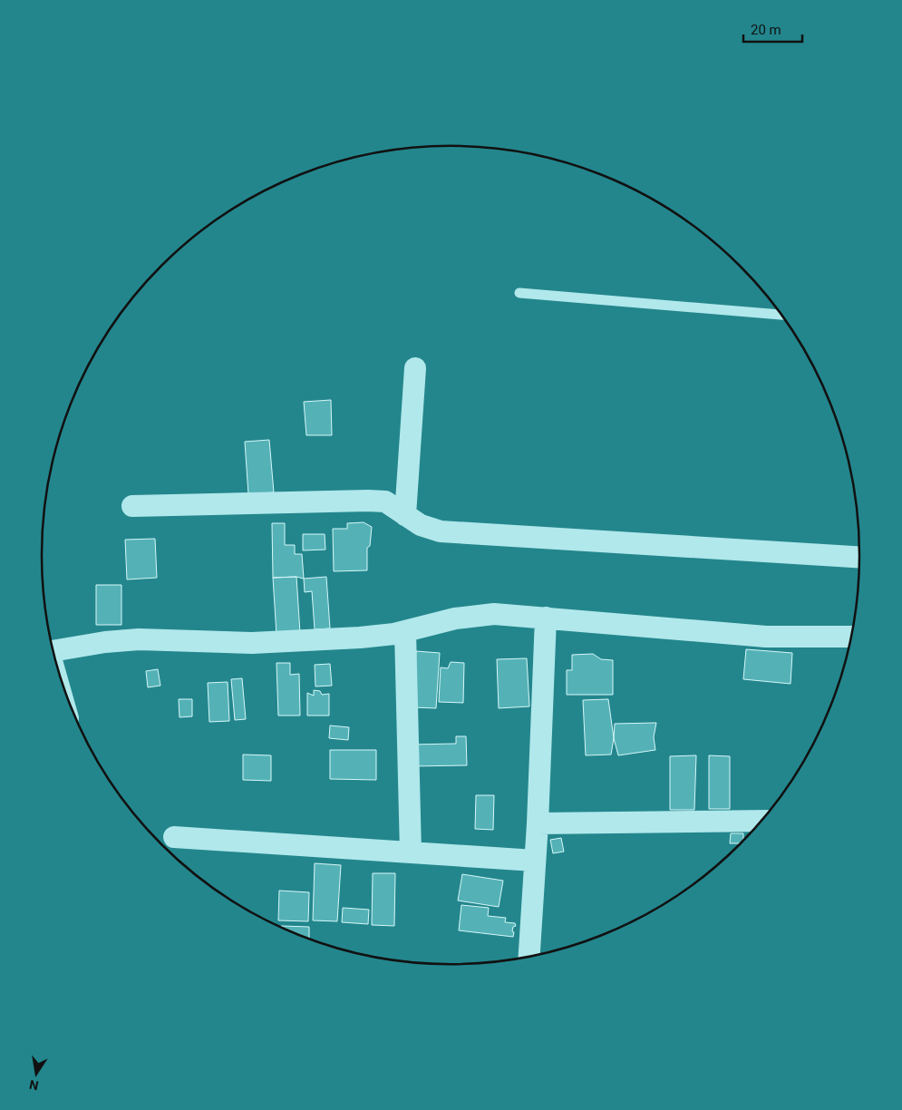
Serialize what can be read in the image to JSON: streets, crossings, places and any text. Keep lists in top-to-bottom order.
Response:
{
  "scale_bar": "20 m",
  "north": "bottom"
}
